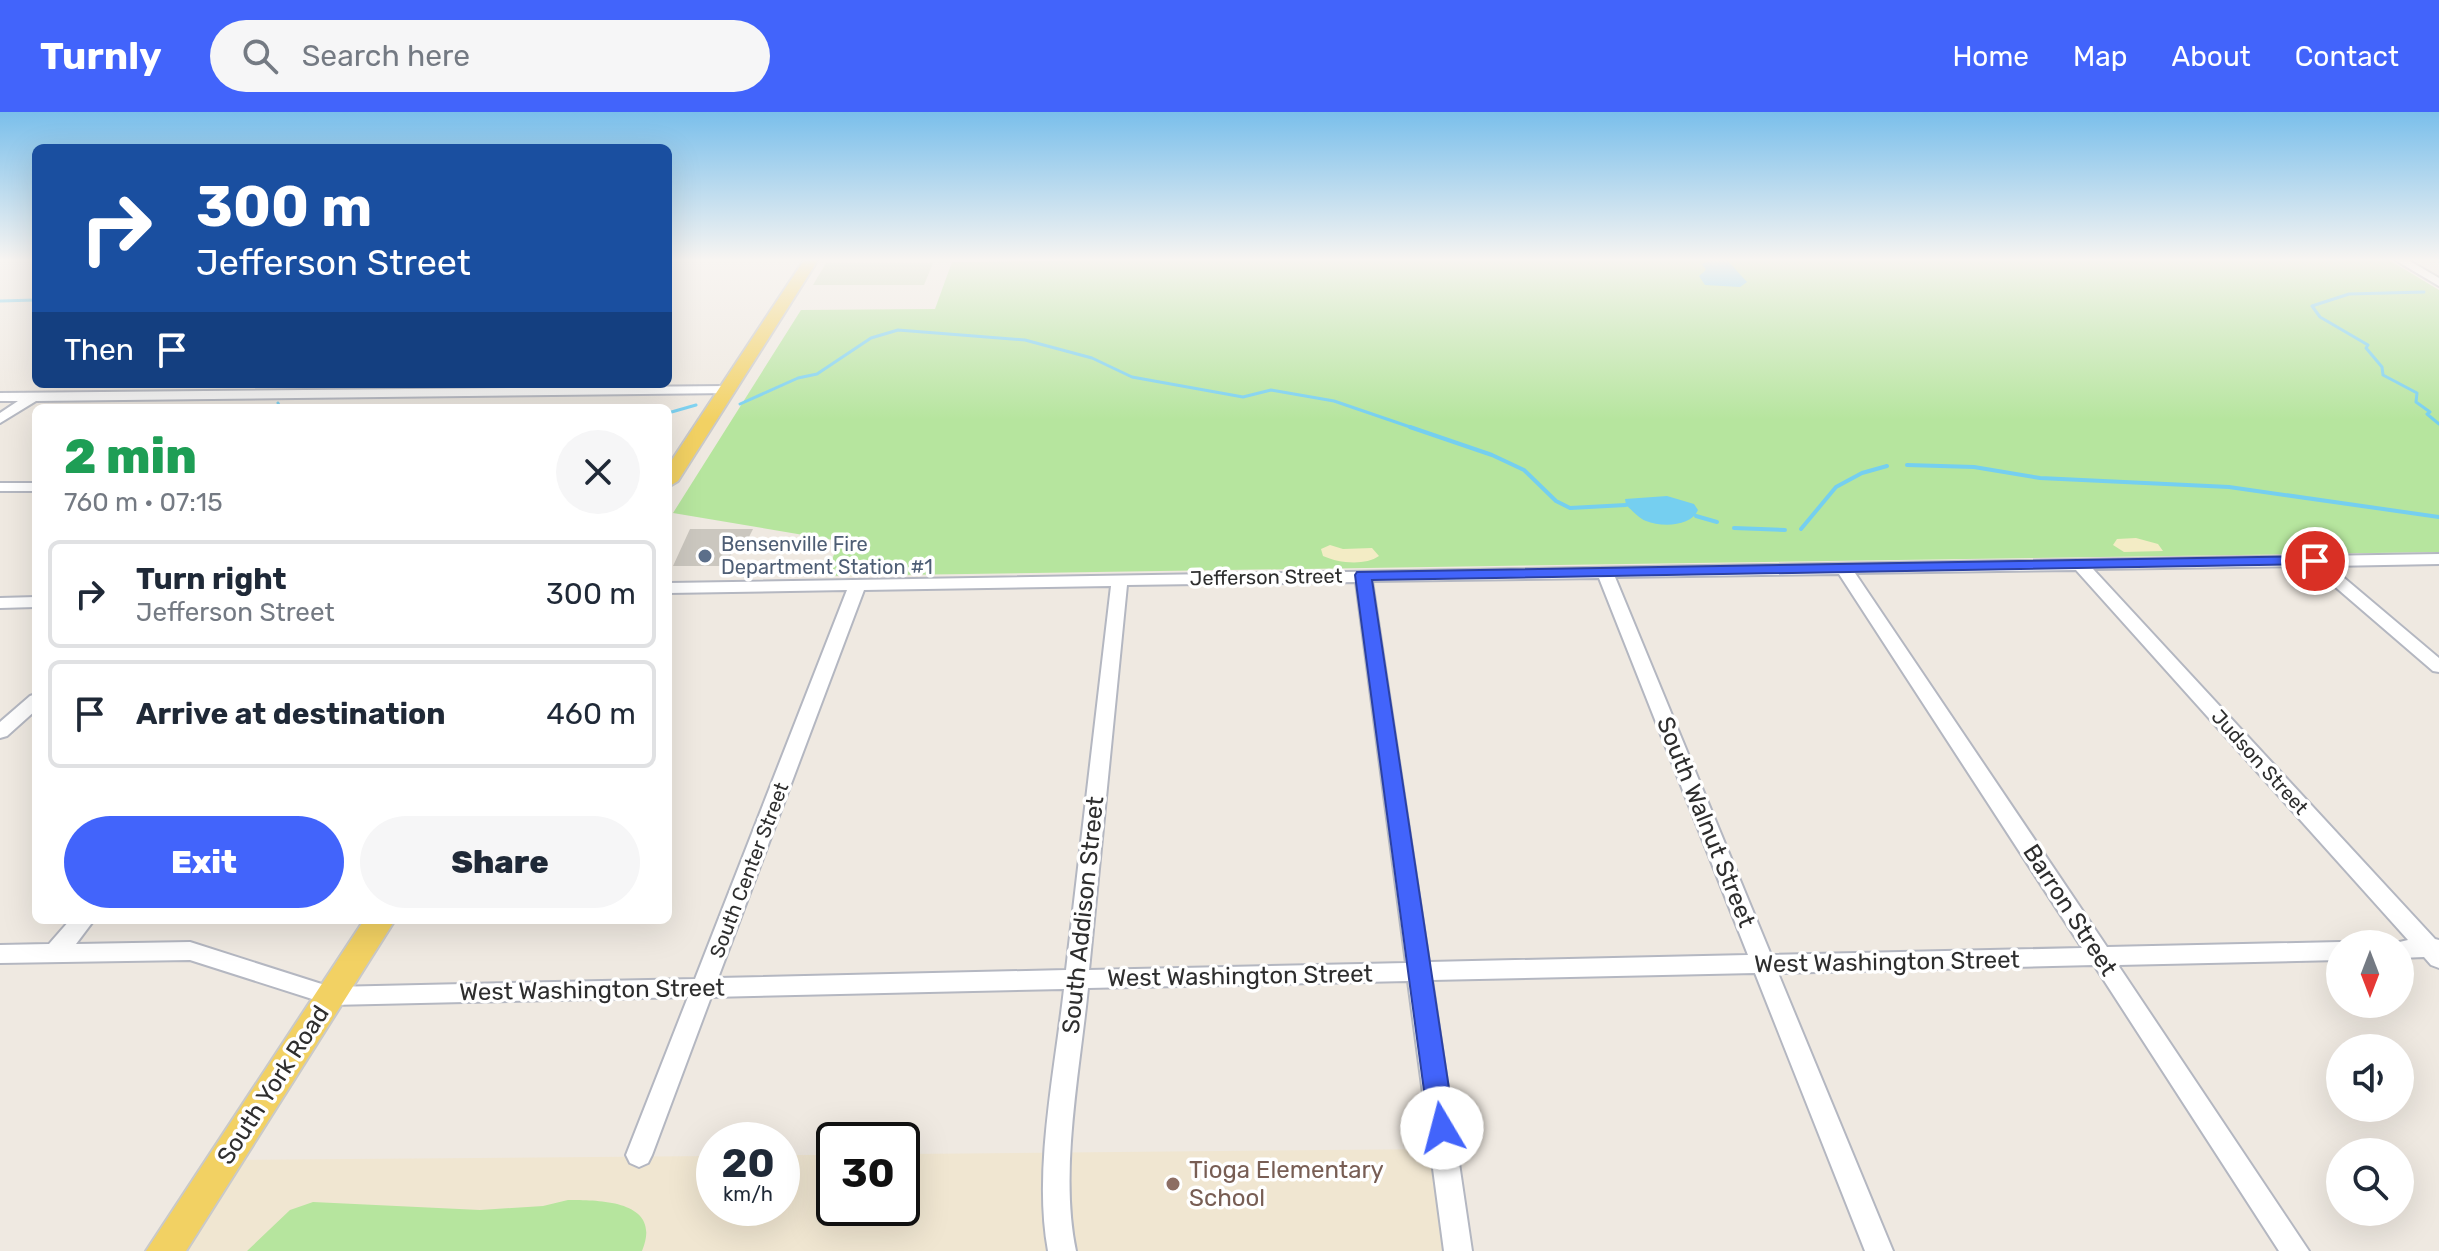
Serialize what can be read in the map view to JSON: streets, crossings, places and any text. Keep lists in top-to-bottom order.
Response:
{
  "streets": {
    "main road": ["South York Road"],
    "street": [
      "Jefferson Street",
      "Judson Street",
      "South Walnut Street",
      "South Center Street",
      "Barron Street",
      "South Addison Street",
      "West Washington Street"
    ]
  },
  "crossings": [
    ["Jefferson Street", "Judson Street"],
    ["Jefferson Street", "South Walnut Street"],
    ["Jefferson Street", "South Center Street"],
    ["Jefferson Street", "Barron Street"],
    ["Jefferson Street", "South Addison Street"],
    ["South Walnut Street", "West Washington Street"],
    ["South Center Street", "West Washington Street"],
    ["Barron Street", "West Washington Street"],
    ["South Addison Street", "West Washington Street"],
    ["West Washington Street", "South York Road"]
  ],
  "places": ["Bensenville Fire Department Station #1", "Tioga Elementary School"],
  "north": "bottom",
  "page": {
    "header": "Turnly",
    "search": "Search here",
    "nav": [
      "Home",
      "Map",
      "About",
      "Contact"
    ],
    "turn": ["300 m", "Jefferson Street"],
    "then": "Then",
    "heading": ["2 min", "760 m · 07:15"],
    "list": [
      {
        "name": "Turn right",
        "note": "Jefferson Street",
        "value": "300 m"
      },
      {
        "name": "Arrive at destination",
        "value": "460 m"
      }
    ],
    "buttons": ["Exit", "Share"],
    "speed": "20 km/h",
    "limit": "30"
  }
}
